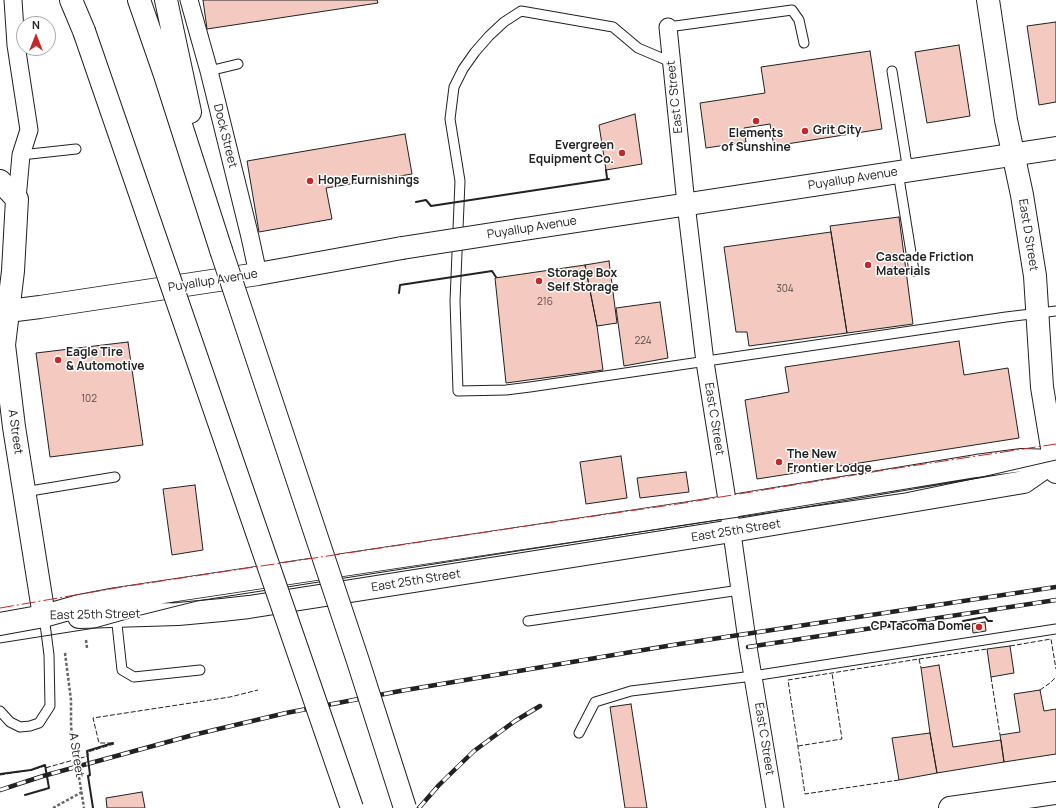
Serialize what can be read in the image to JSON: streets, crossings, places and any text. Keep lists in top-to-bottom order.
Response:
{
  "streets": {
    "main road": [
      "Puyallup Avenue",
      "East D Street",
      "A Street",
      "East 25th Street"
    ],
    "street": ["East C Street", "Dock Street"]
  },
  "crossings": [
    ["East C Street", "Puyallup Avenue"],
    ["East C Street", "East 25th Street"],
    ["Dock Street", "Puyallup Avenue"],
    ["Puyallup Avenue", "East D Street"],
    ["Puyallup Avenue", "A Street"],
    ["East D Street", "East 25th Street"],
    ["A Street", "East 25th Street"]
  ],
  "places": [
    "Elements of Sunshine",
    "Grit City",
    "Evergreen Equipment Co.",
    "Hope Furnishings",
    "Cascade Friction Materials",
    "Storage Box Self Storage",
    "Eagle Tire & Automotive",
    "The New Frontier Lodge",
    "CP Tacoma Dome"
  ],
  "house_numbers": [
    "304",
    "216",
    "224",
    "102"
  ],
  "north": "top"
}
